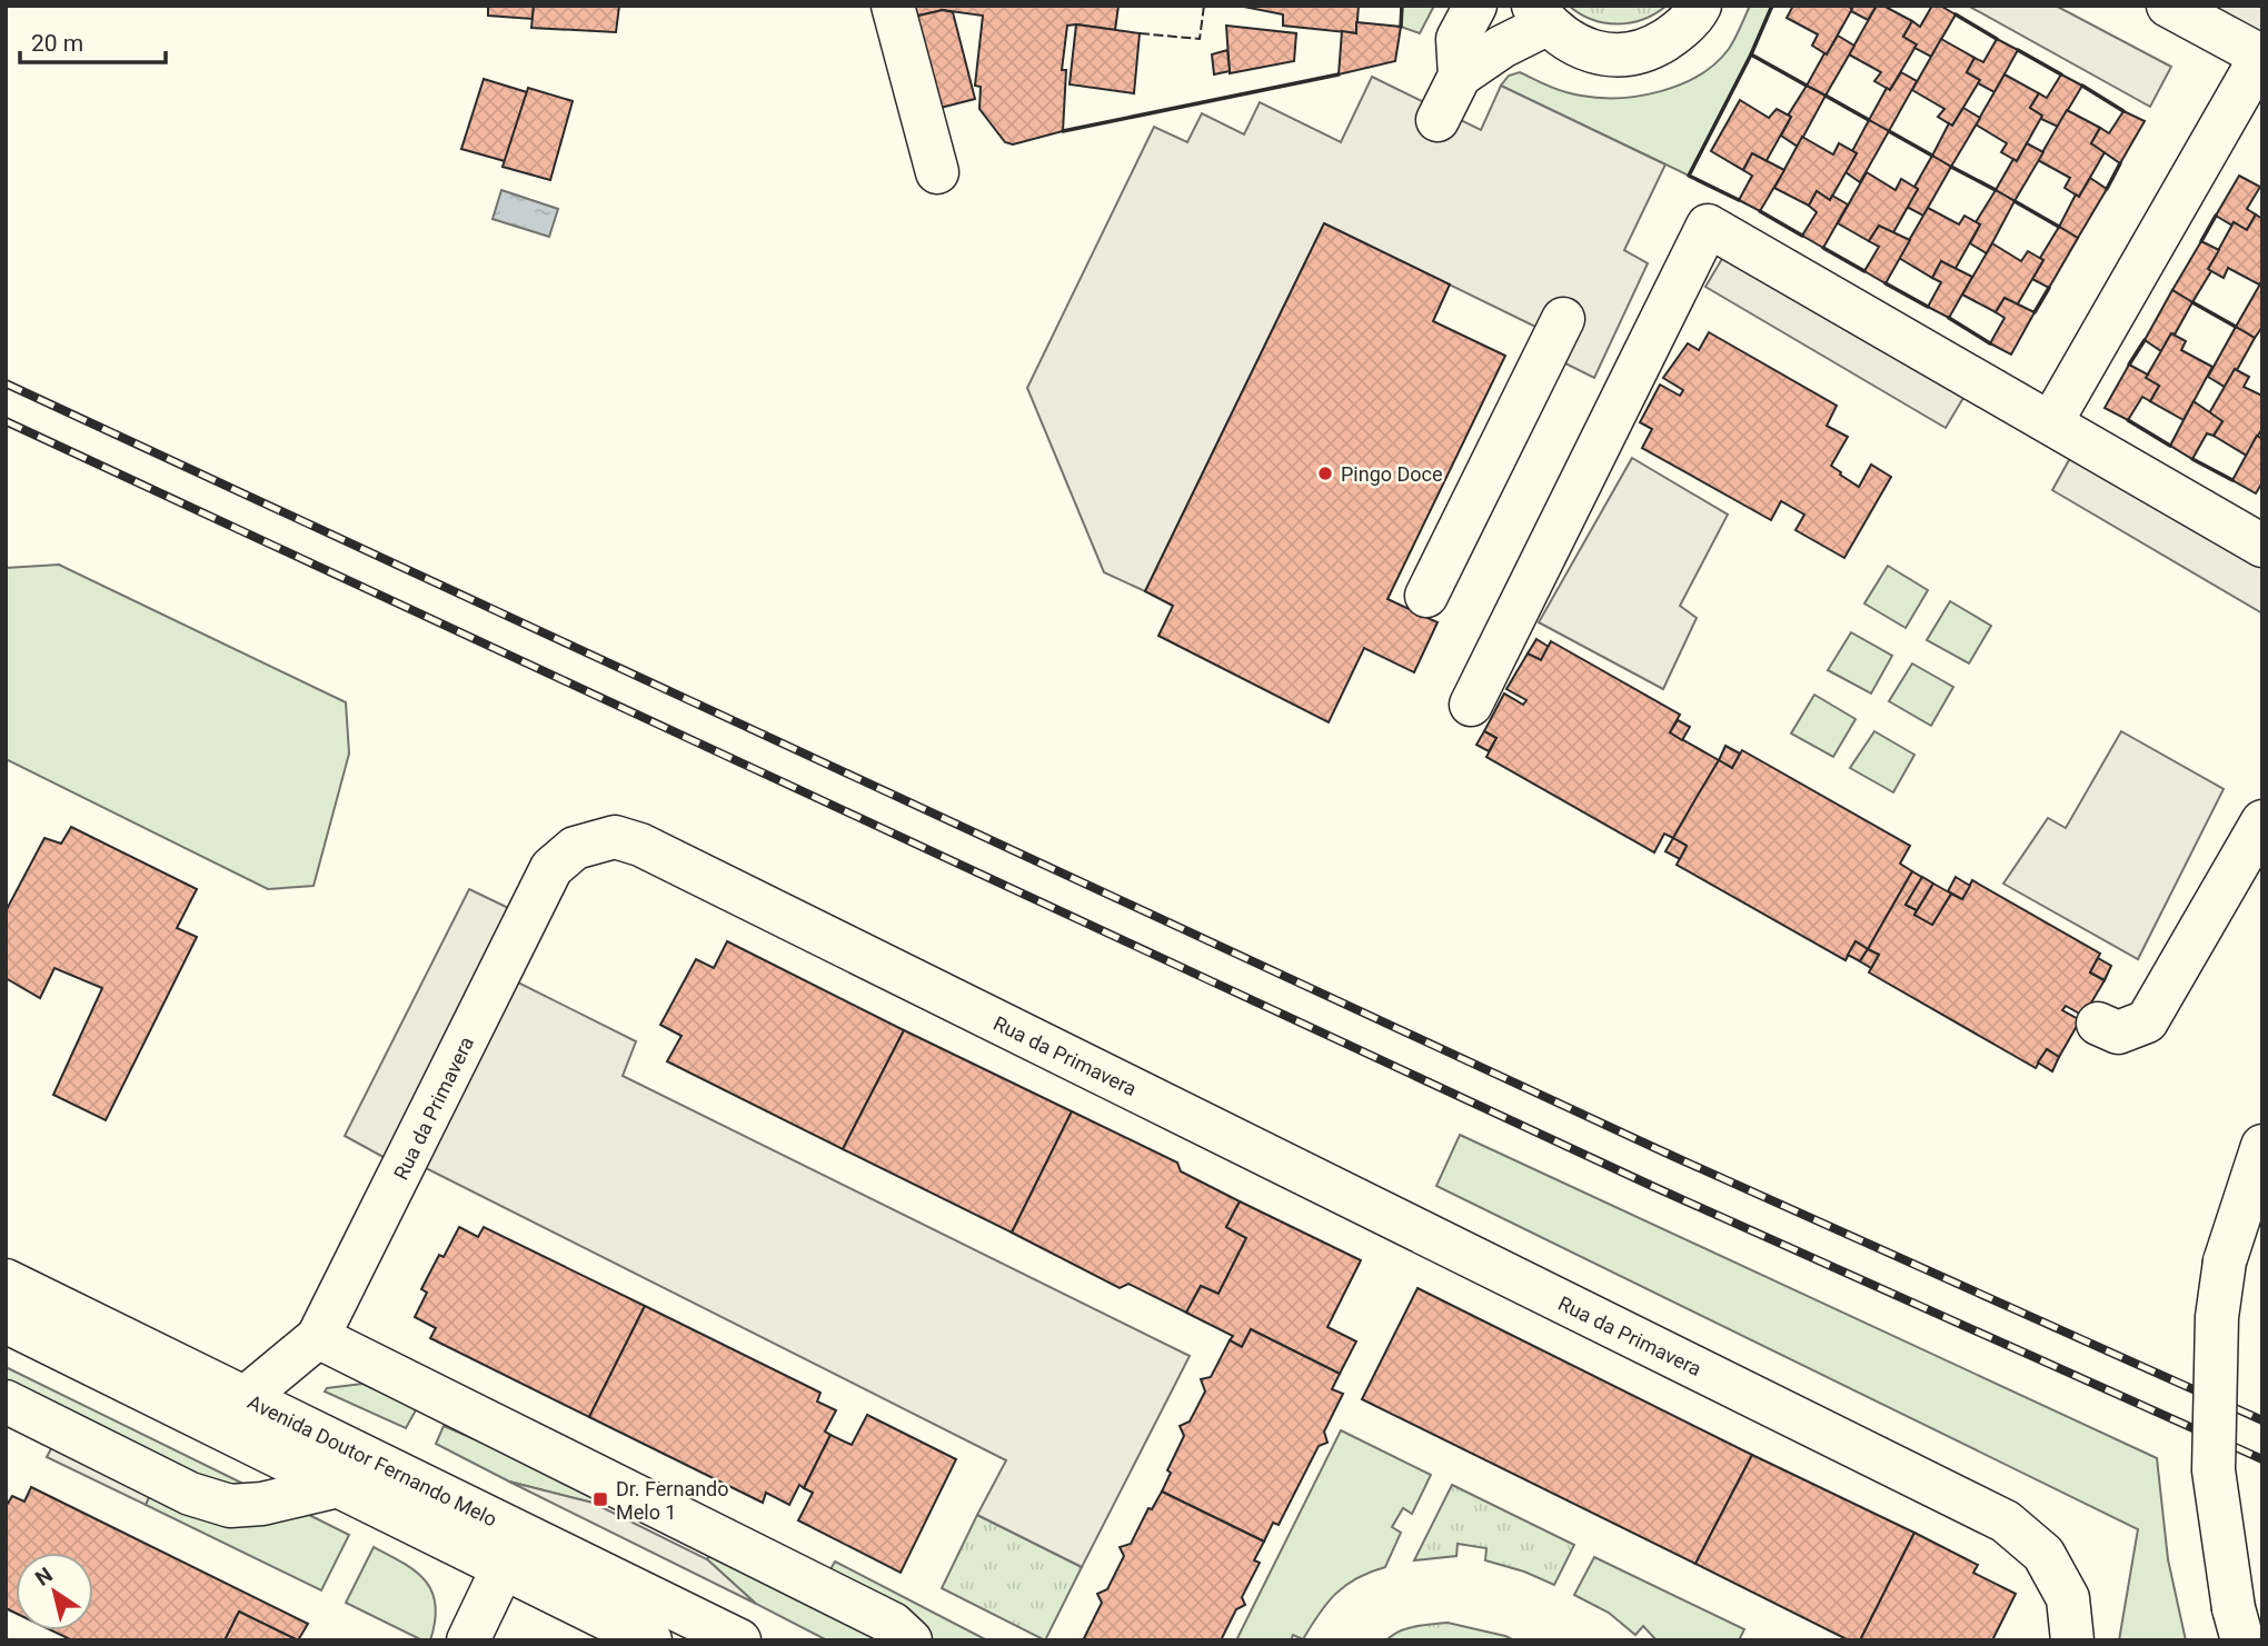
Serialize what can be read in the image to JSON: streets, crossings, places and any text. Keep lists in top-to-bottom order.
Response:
{
  "streets": {
    "street": ["Rua da Primavera", "Avenida Doutor Fernando Melo"]
  },
  "crossings": [
    ["Rua da Primavera", "Avenida Doutor Fernando Melo"]
  ],
  "places": {
    "other": ["Pingo Doce"],
    "transit": ["Dr. Fernando Melo 1"]
  },
  "scale_bar": "20 m",
  "north": "top left"
}
